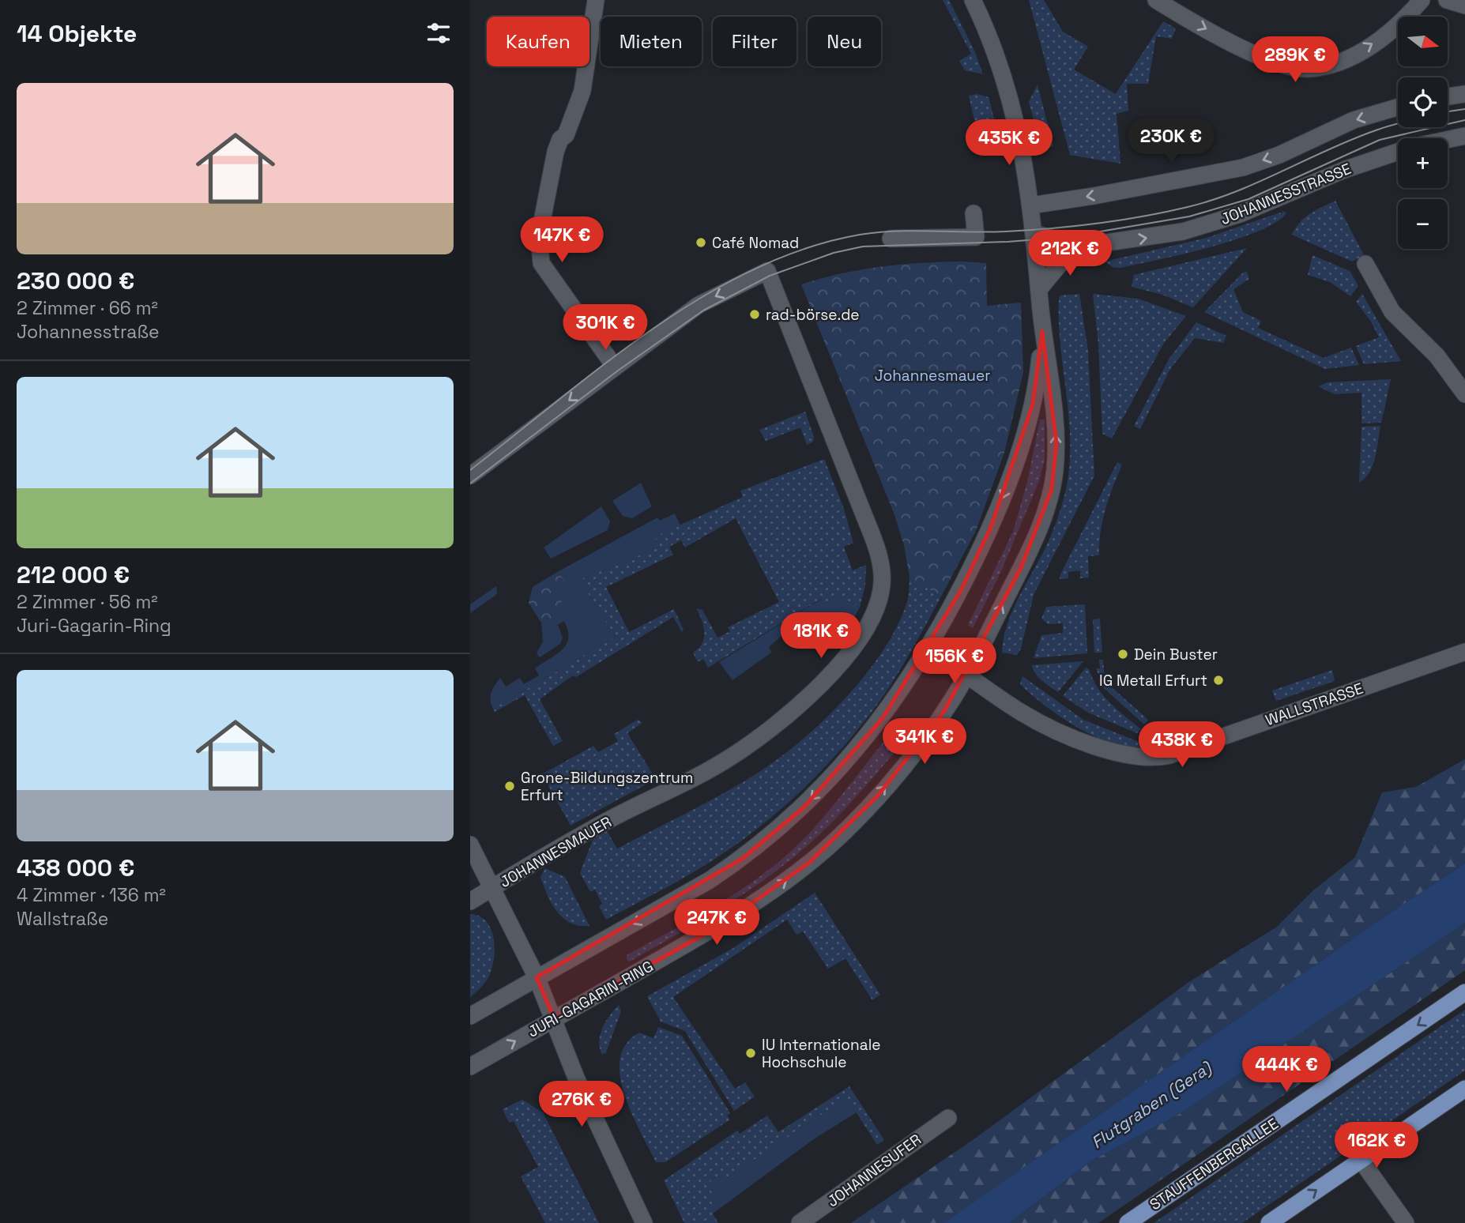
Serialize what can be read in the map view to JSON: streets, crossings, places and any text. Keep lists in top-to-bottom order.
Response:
{
  "streets": {
    "main road": ["STAUFFENBERGALLEE"],
    "street": [
      "JOHANNESSTRASSE",
      "WALLSTRASSE",
      "JOHANNESMAUER",
      "JURI-GAGARIN-RING",
      "JOHANNESUFER"
    ]
  },
  "crossings": [
    ["JOHANNESSTRASSE", "JURI-GAGARIN-RING"],
    ["WALLSTRASSE", "JURI-GAGARIN-RING"]
  ],
  "water": ["Flutgraben (Gera)"],
  "parks": ["Johannesmauer"],
  "places": [
    "Café Nomad",
    "rad-börse.de",
    "Dein Buster",
    "IG Metall Erfurt",
    "Grone-Bildungszentrum Erfurt",
    "IU Internationale Hochschule"
  ],
  "north": "right",
  "page": {
    "heading": "14 Objekte",
    "map_buttons": ["+", "−"],
    "chip": [
      "Kaufen",
      "Mieten",
      "Filter",
      "Neu"
    ],
    "price": [
      "289K €",
      "230K €",
      "435K €",
      "147K €",
      "212K €",
      "301K €",
      "181K €",
      "156K €",
      "341K €",
      "438K €",
      "247K €",
      "444K €",
      "276K €",
      "162K €"
    ],
    "list": [
      {
        "name": "230 000 €",
        "note": "2 Zimmer · 66 m² · Johannesstraße"
      },
      {
        "name": "212 000 €",
        "note": "2 Zimmer · 56 m² · Juri-Gagarin-Ring"
      },
      {
        "name": "438 000 €",
        "note": "4 Zimmer · 136 m² · Wallstraße"
      }
    ]
  }
}
